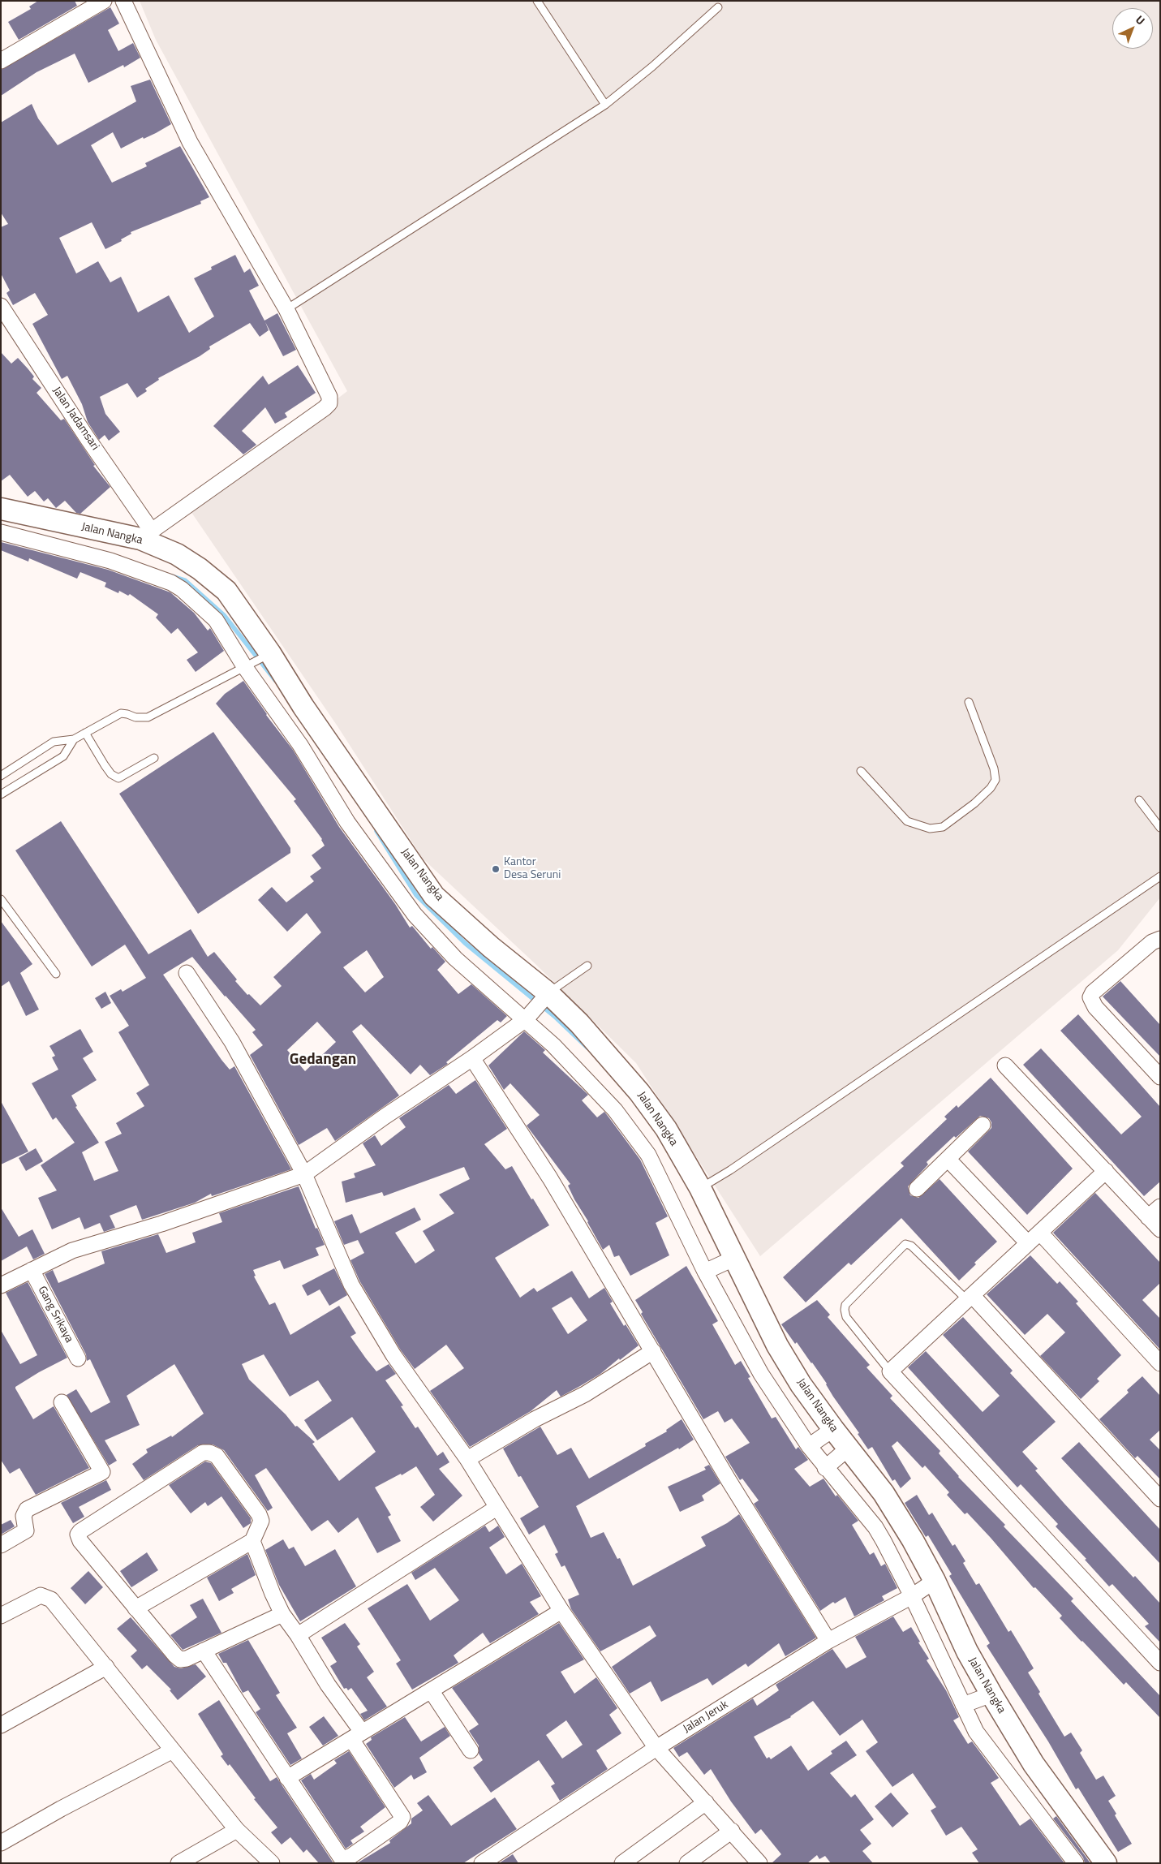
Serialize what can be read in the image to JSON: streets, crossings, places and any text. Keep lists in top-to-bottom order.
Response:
{
  "streets": {
    "street": [
      "Jalan Jadamsari",
      "Jalan Nangka",
      "Gang Srikaya",
      "Jalan Jeruk"
    ]
  },
  "crossings": [
    ["Jalan Jadamsari", "Jalan Nangka"],
    ["Jalan Nangka", "Jalan Jeruk"]
  ],
  "districts": ["Gedangan"],
  "places": ["Kantor Desa Seruni"],
  "north": "top right"
}
